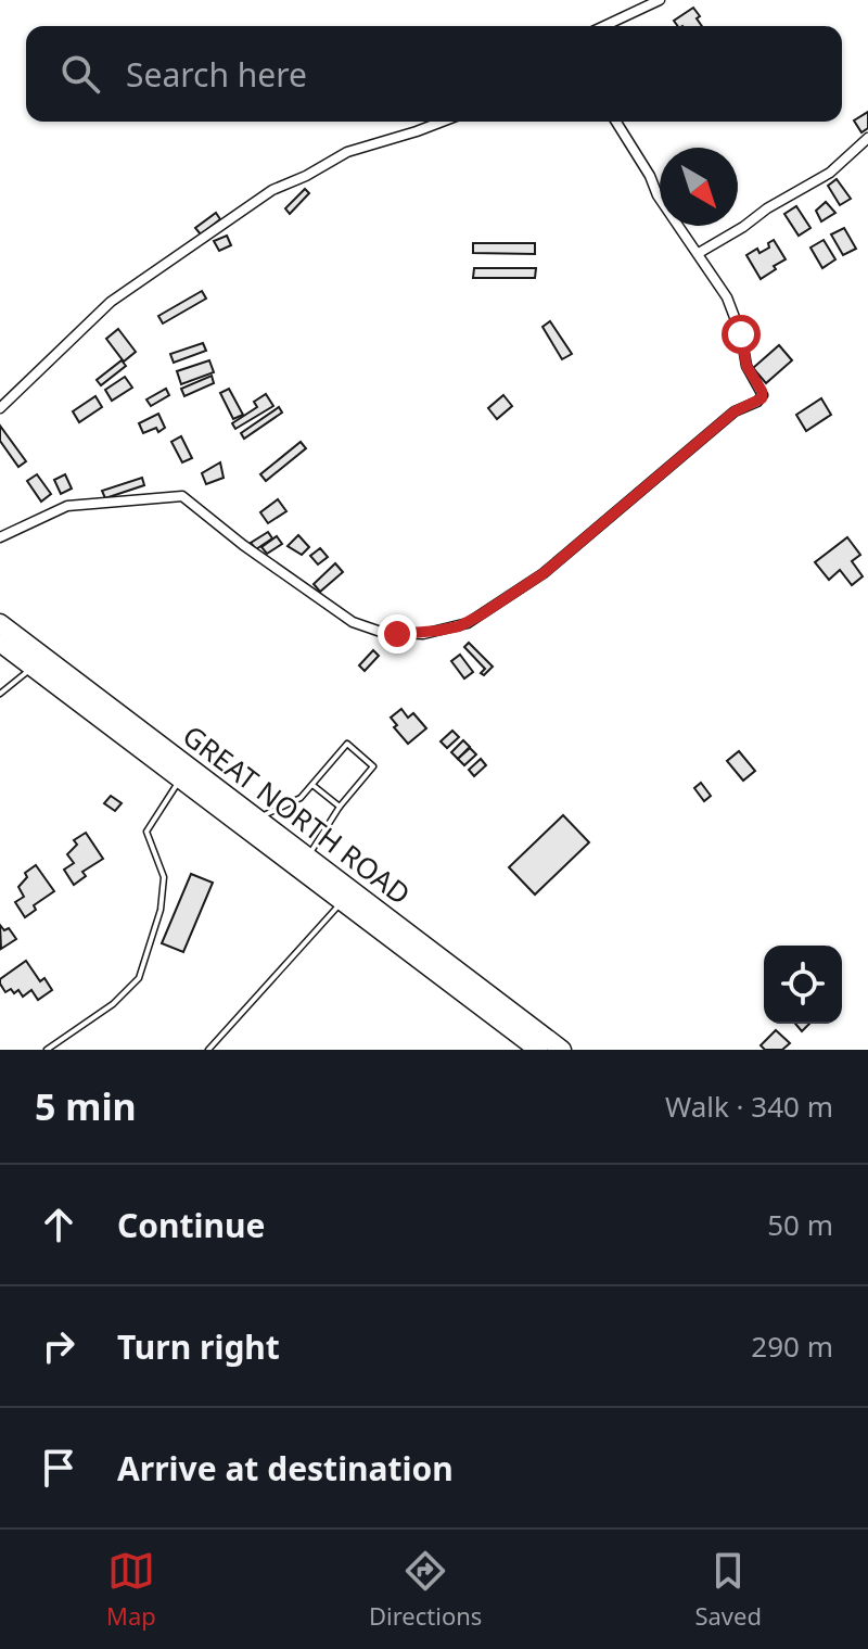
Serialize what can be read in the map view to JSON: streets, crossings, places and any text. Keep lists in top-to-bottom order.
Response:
{
  "streets": {
    "highway": ["GREAT NORTH ROAD"]
  },
  "north": "bottom right",
  "page": {
    "search": "Search here",
    "heading": ["5 min", "Walk · 340 m"],
    "list": [
      ["Continue", "50 m"],
      ["Turn right", "290 m"],
      "Arrive at destination"
    ],
    "nav": ["Map", "Directions", "Saved"]
  }
}
